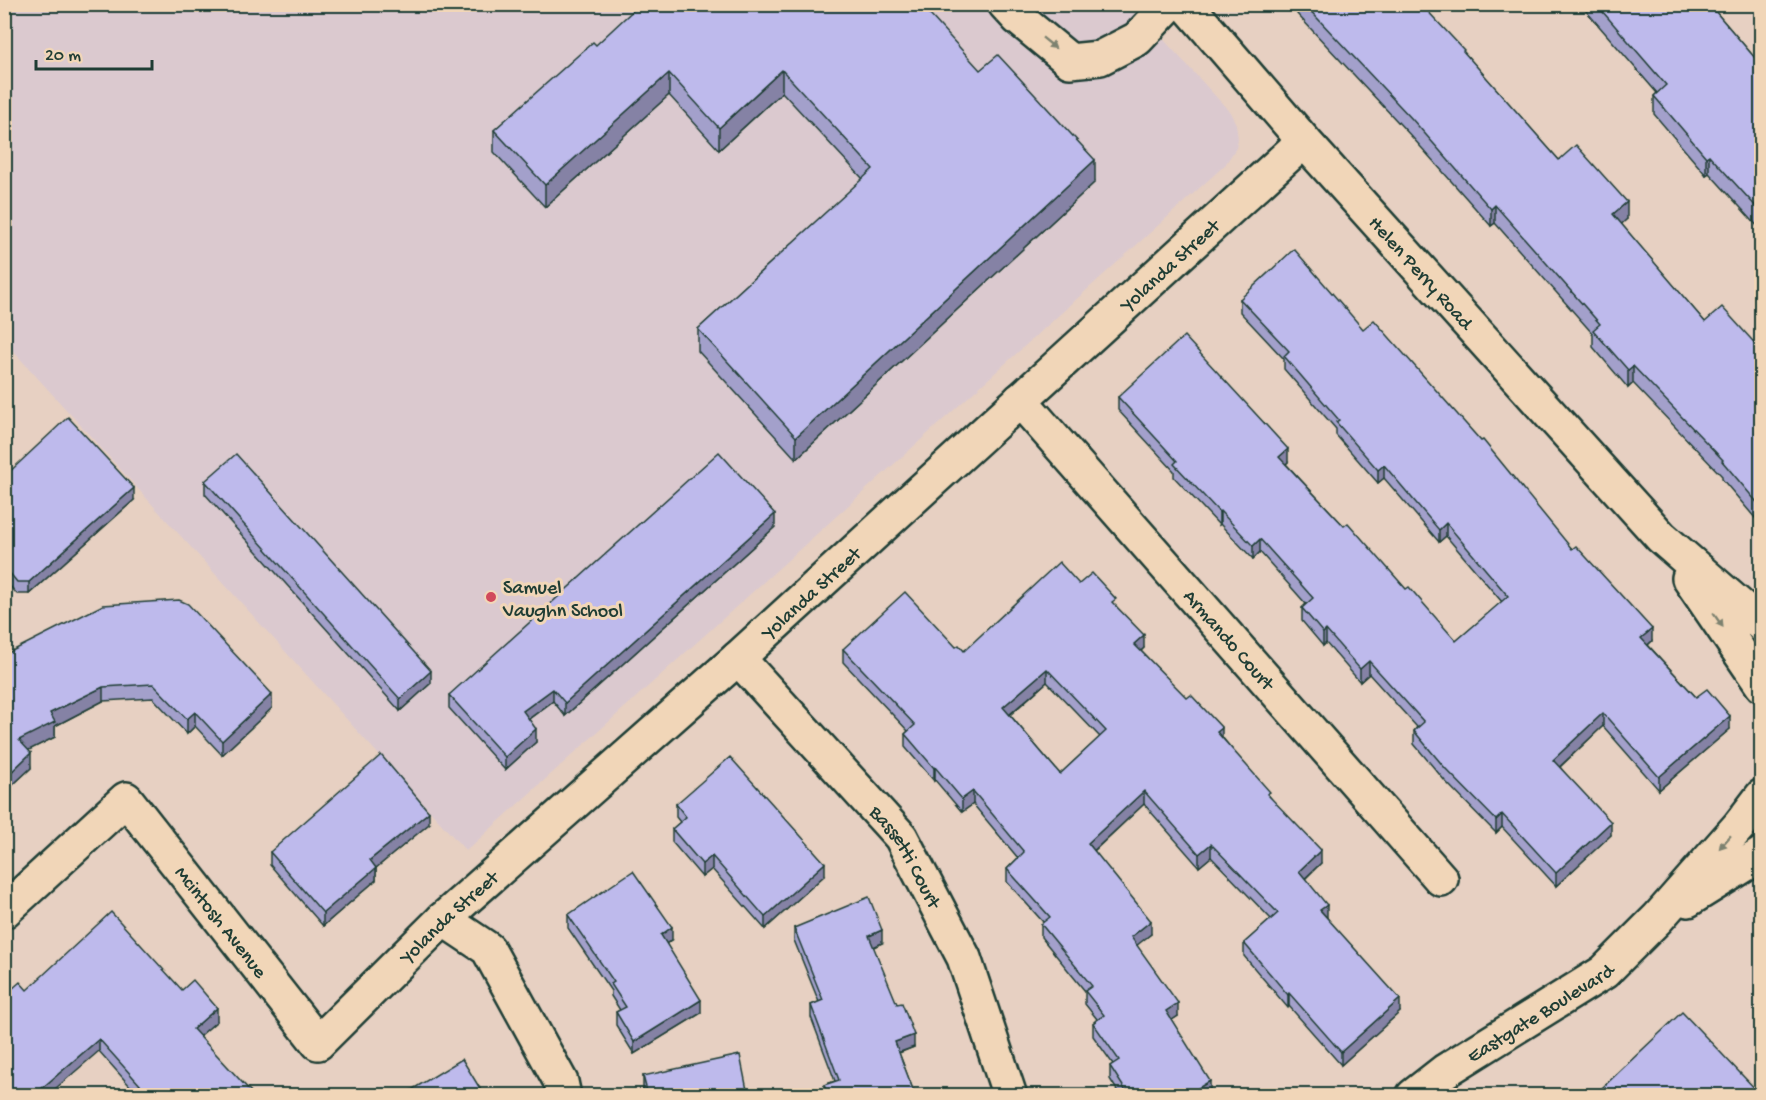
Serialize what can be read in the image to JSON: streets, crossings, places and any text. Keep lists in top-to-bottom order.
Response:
{
  "streets": {
    "street": [
      "Yolanda Street",
      "Helen Perry Road",
      "Armando Court",
      "Bassetti Court",
      "Mcintosh Avenue",
      "Eastgate Boulevard"
    ]
  },
  "crossings": [
    ["Yolanda Street", "Helen Perry Road"],
    ["Yolanda Street", "Armando Court"],
    ["Yolanda Street", "Bassetti Court"],
    ["Yolanda Street", "Mcintosh Avenue"]
  ],
  "places": ["Samuel Vaughn School"],
  "scale_bar": "20 m"
}
